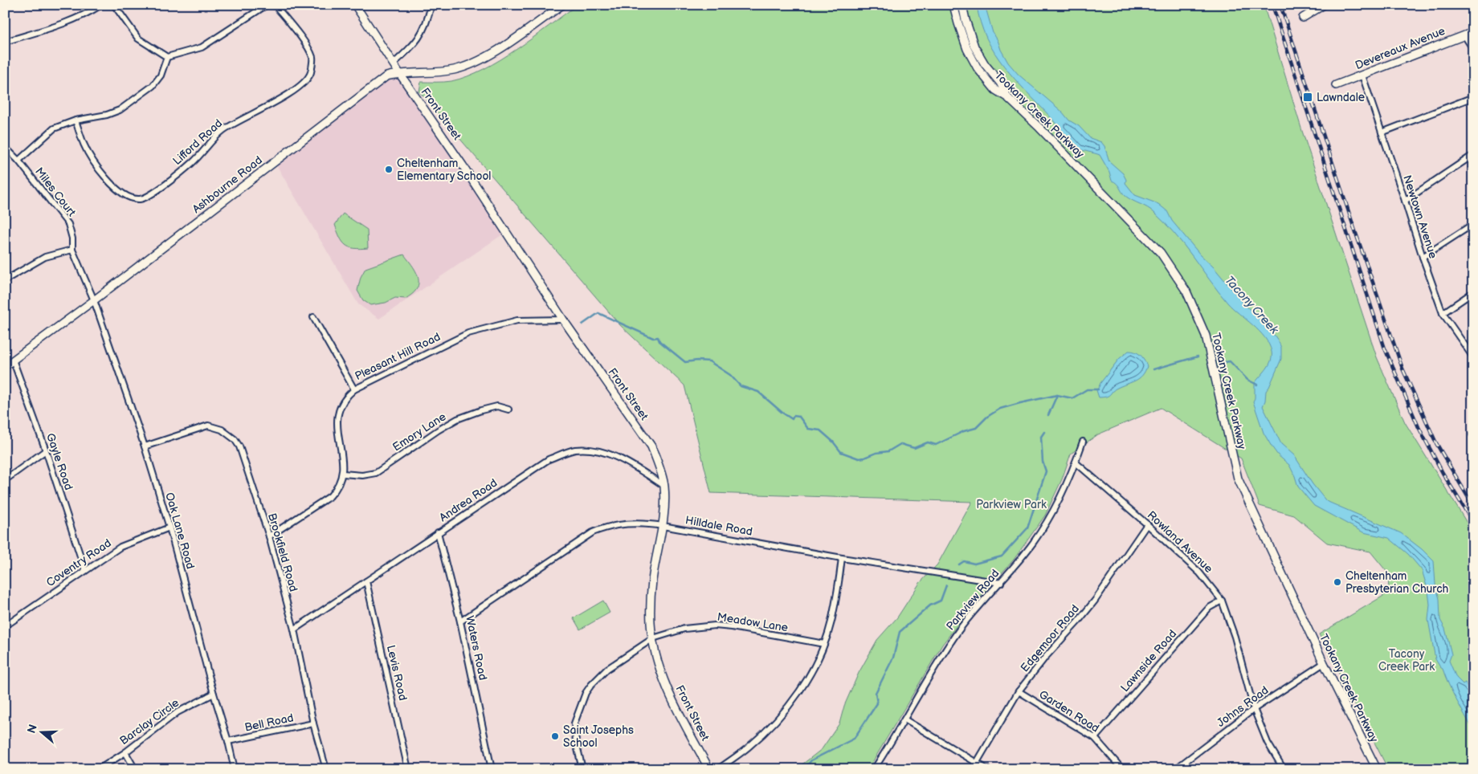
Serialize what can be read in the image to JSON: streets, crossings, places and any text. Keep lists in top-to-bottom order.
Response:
{
  "streets": {
    "street": [
      "Devereaux Avenue",
      "Front Street",
      "Tookany Creek Parkway",
      "Lifford Road",
      "Ashbourne Road",
      "Miles Court",
      "Newtown Avenue",
      "Pleasant Hill Road",
      "Emory Lane",
      "Gayle Road",
      "Andrea Road",
      "Hilldale Road",
      "Oak Lane Road",
      "Rowland Avenue",
      "Brookfield Road",
      "Coventry Road",
      "Parkview Road",
      "Meadow Lane",
      "Edgemoor Road",
      "Waters Road",
      "Lawnside Road",
      "Levis Road",
      "Johns Road",
      "Garden Road",
      "Barclay Circle",
      "Bell Road"
    ]
  },
  "crossings": [
    ["Devereaux Avenue", "Newtown Avenue"],
    ["Front Street", "Ashbourne Road"],
    ["Front Street", "Pleasant Hill Road"],
    ["Front Street", "Andrea Road"],
    ["Front Street", "Hilldale Road"],
    ["Front Street", "Meadow Lane"],
    ["Tookany Creek Parkway", "Johns Road"],
    ["Ashbourne Road", "Miles Court"],
    ["Ashbourne Road", "Gayle Road"],
    ["Ashbourne Road", "Oak Lane Road"],
    ["Miles Court", "Oak Lane Road"],
    ["Pleasant Hill Road", "Emory Lane"],
    ["Pleasant Hill Road", "Brookfield Road"],
    ["Gayle Road", "Coventry Road"],
    ["Andrea Road", "Brookfield Road"],
    ["Andrea Road", "Waters Road"],
    ["Andrea Road", "Levis Road"],
    ["Hilldale Road", "Parkview Road"],
    ["Hilldale Road", "Waters Road"],
    ["Oak Lane Road", "Brookfield Road"],
    ["Oak Lane Road", "Coventry Road"],
    ["Oak Lane Road", "Barclay Circle"],
    ["Oak Lane Road", "Bell Road"],
    ["Rowland Avenue", "Parkview Road"],
    ["Rowland Avenue", "Edgemoor Road"],
    ["Rowland Avenue", "Lawnside Road"],
    ["Rowland Avenue", "Johns Road"],
    ["Brookfield Road", "Bell Road"],
    ["Edgemoor Road", "Garden Road"],
    ["Lawnside Road", "Garden Road"]
  ],
  "water": ["Tacony Creek"],
  "parks": ["Parkview Park", "Tacony Creek Park"],
  "places": {
    "transit": ["Lawndale"],
    "other": ["Cheltenham Elementary School", "Cheltenham Presbyterian Church", "Saint Josephs School"]
  },
  "north": "left"
}
